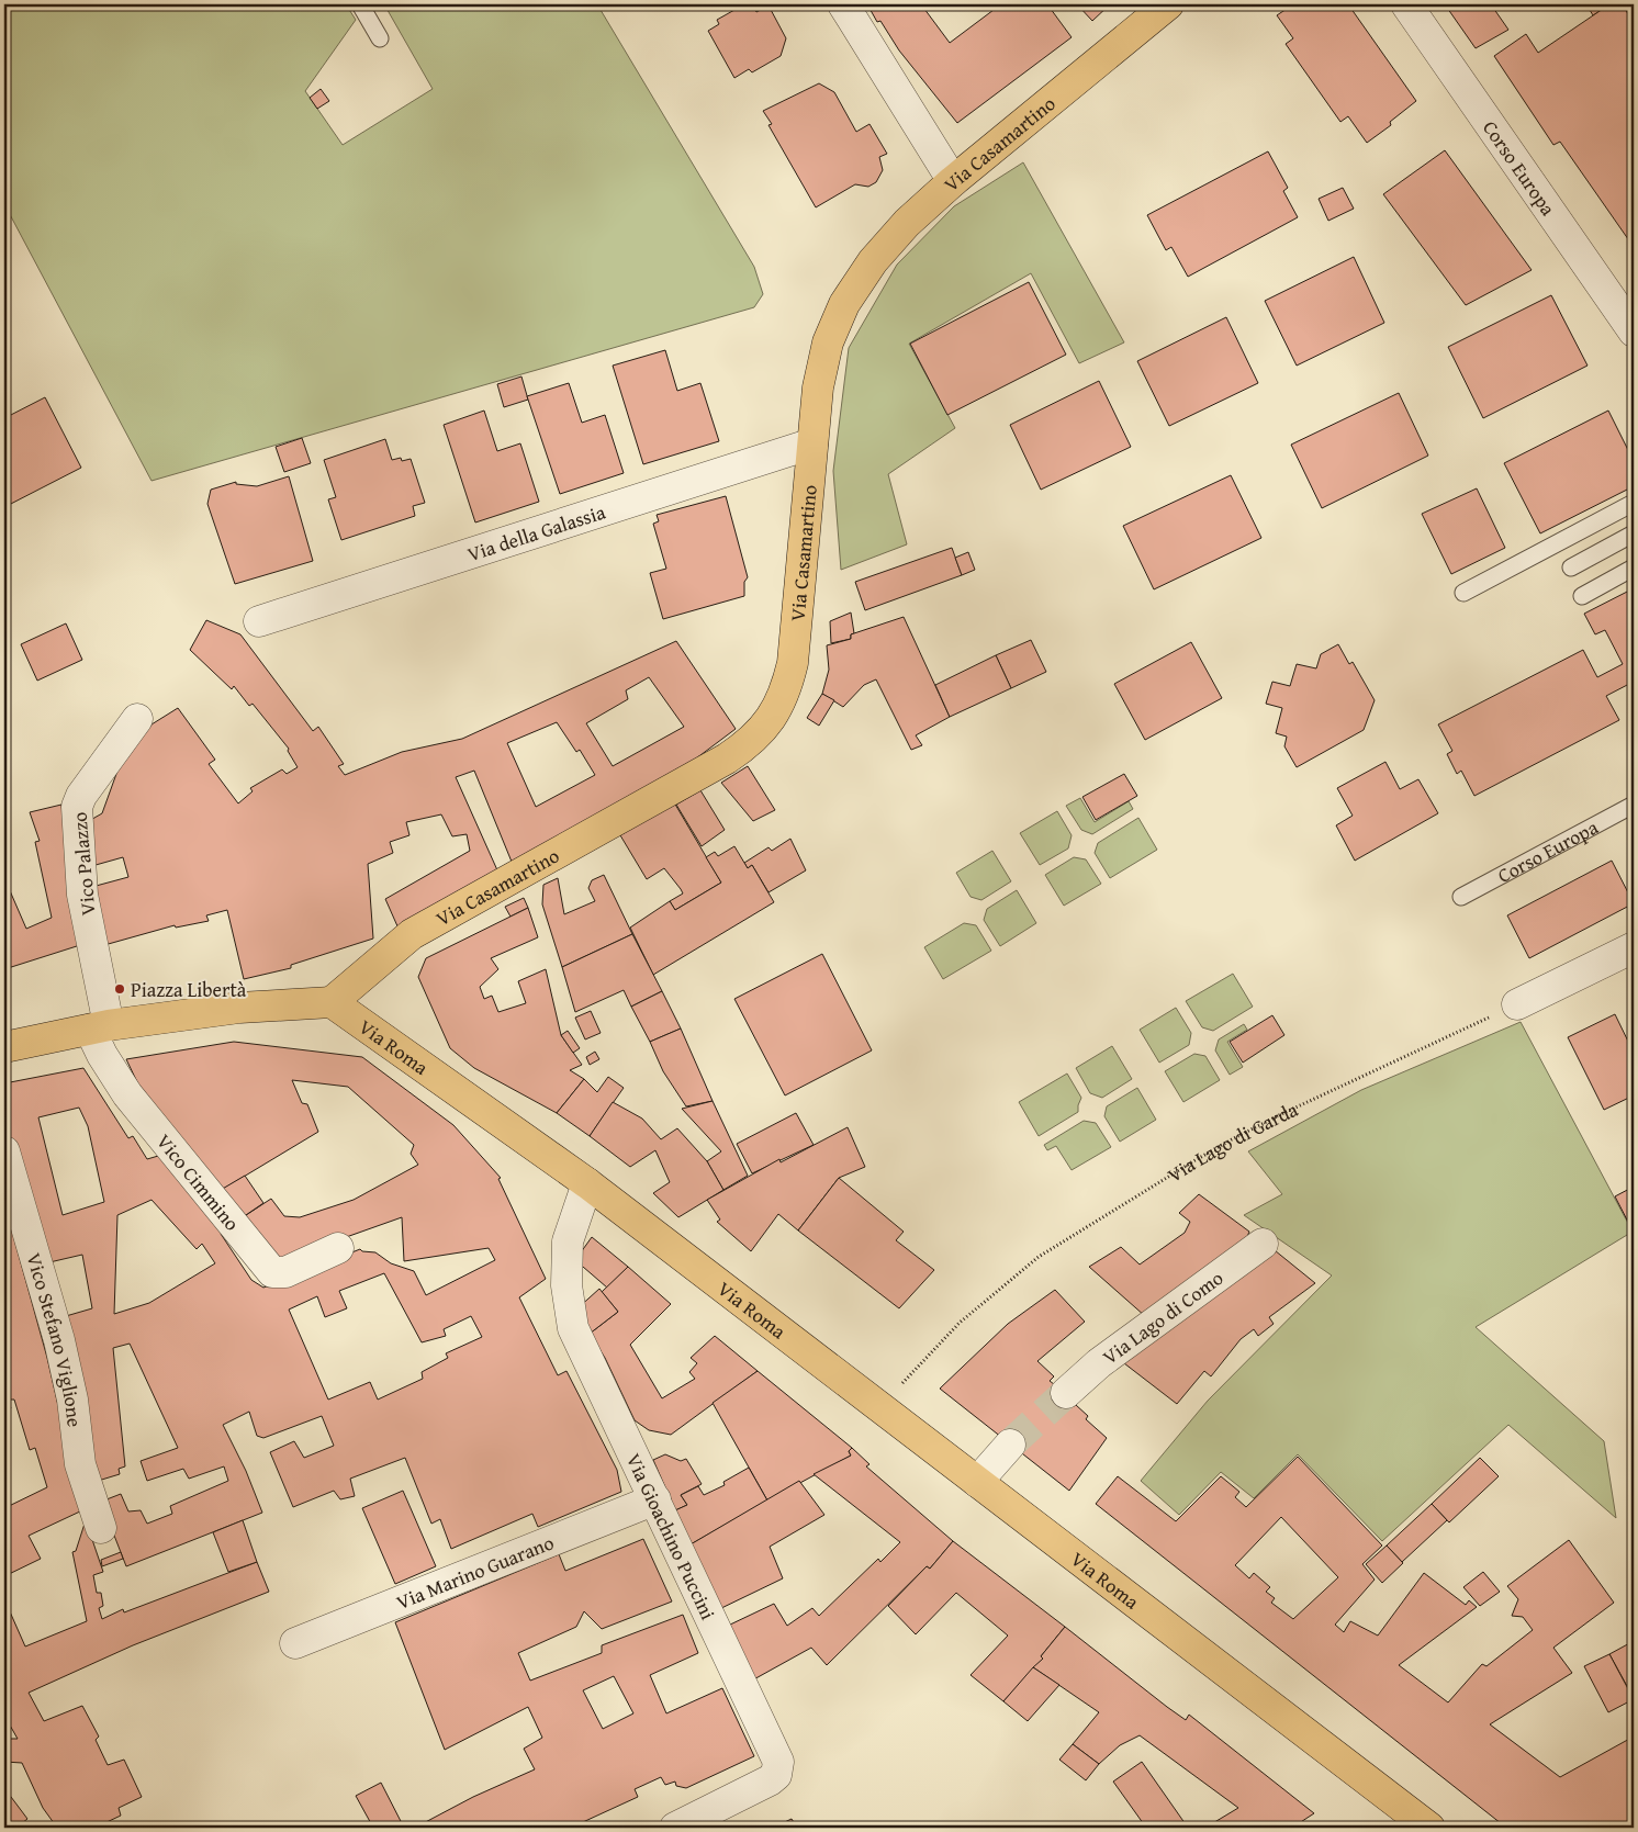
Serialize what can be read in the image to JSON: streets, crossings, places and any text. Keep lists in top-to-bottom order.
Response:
{
  "streets": {
    "main road": ["Via Casamartino", "Via Roma"],
    "street": [
      "Corso Europa",
      "Via della Galassia",
      "Vico Palazzo",
      "Vico Cimmino",
      "Via Lago di Como",
      "Vico Stefano Viglione",
      "Via Gioachino Puccini",
      "Via Marino Guarano"
    ],
    "path": ["Via Lago di Garda"]
  },
  "crossings": [
    ["Via Casamartino", "Via della Galassia"],
    ["Via Casamartino", "Via Roma"],
    ["Vico Palazzo", "Vico Cimmino"],
    ["Via Roma", "Via Lago di Garda"],
    ["Via Roma", "Via Gioachino Puccini"],
    ["Via Gioachino Puccini", "Via Marino Guarano"]
  ],
  "places": ["Piazza Libertà"]
}
